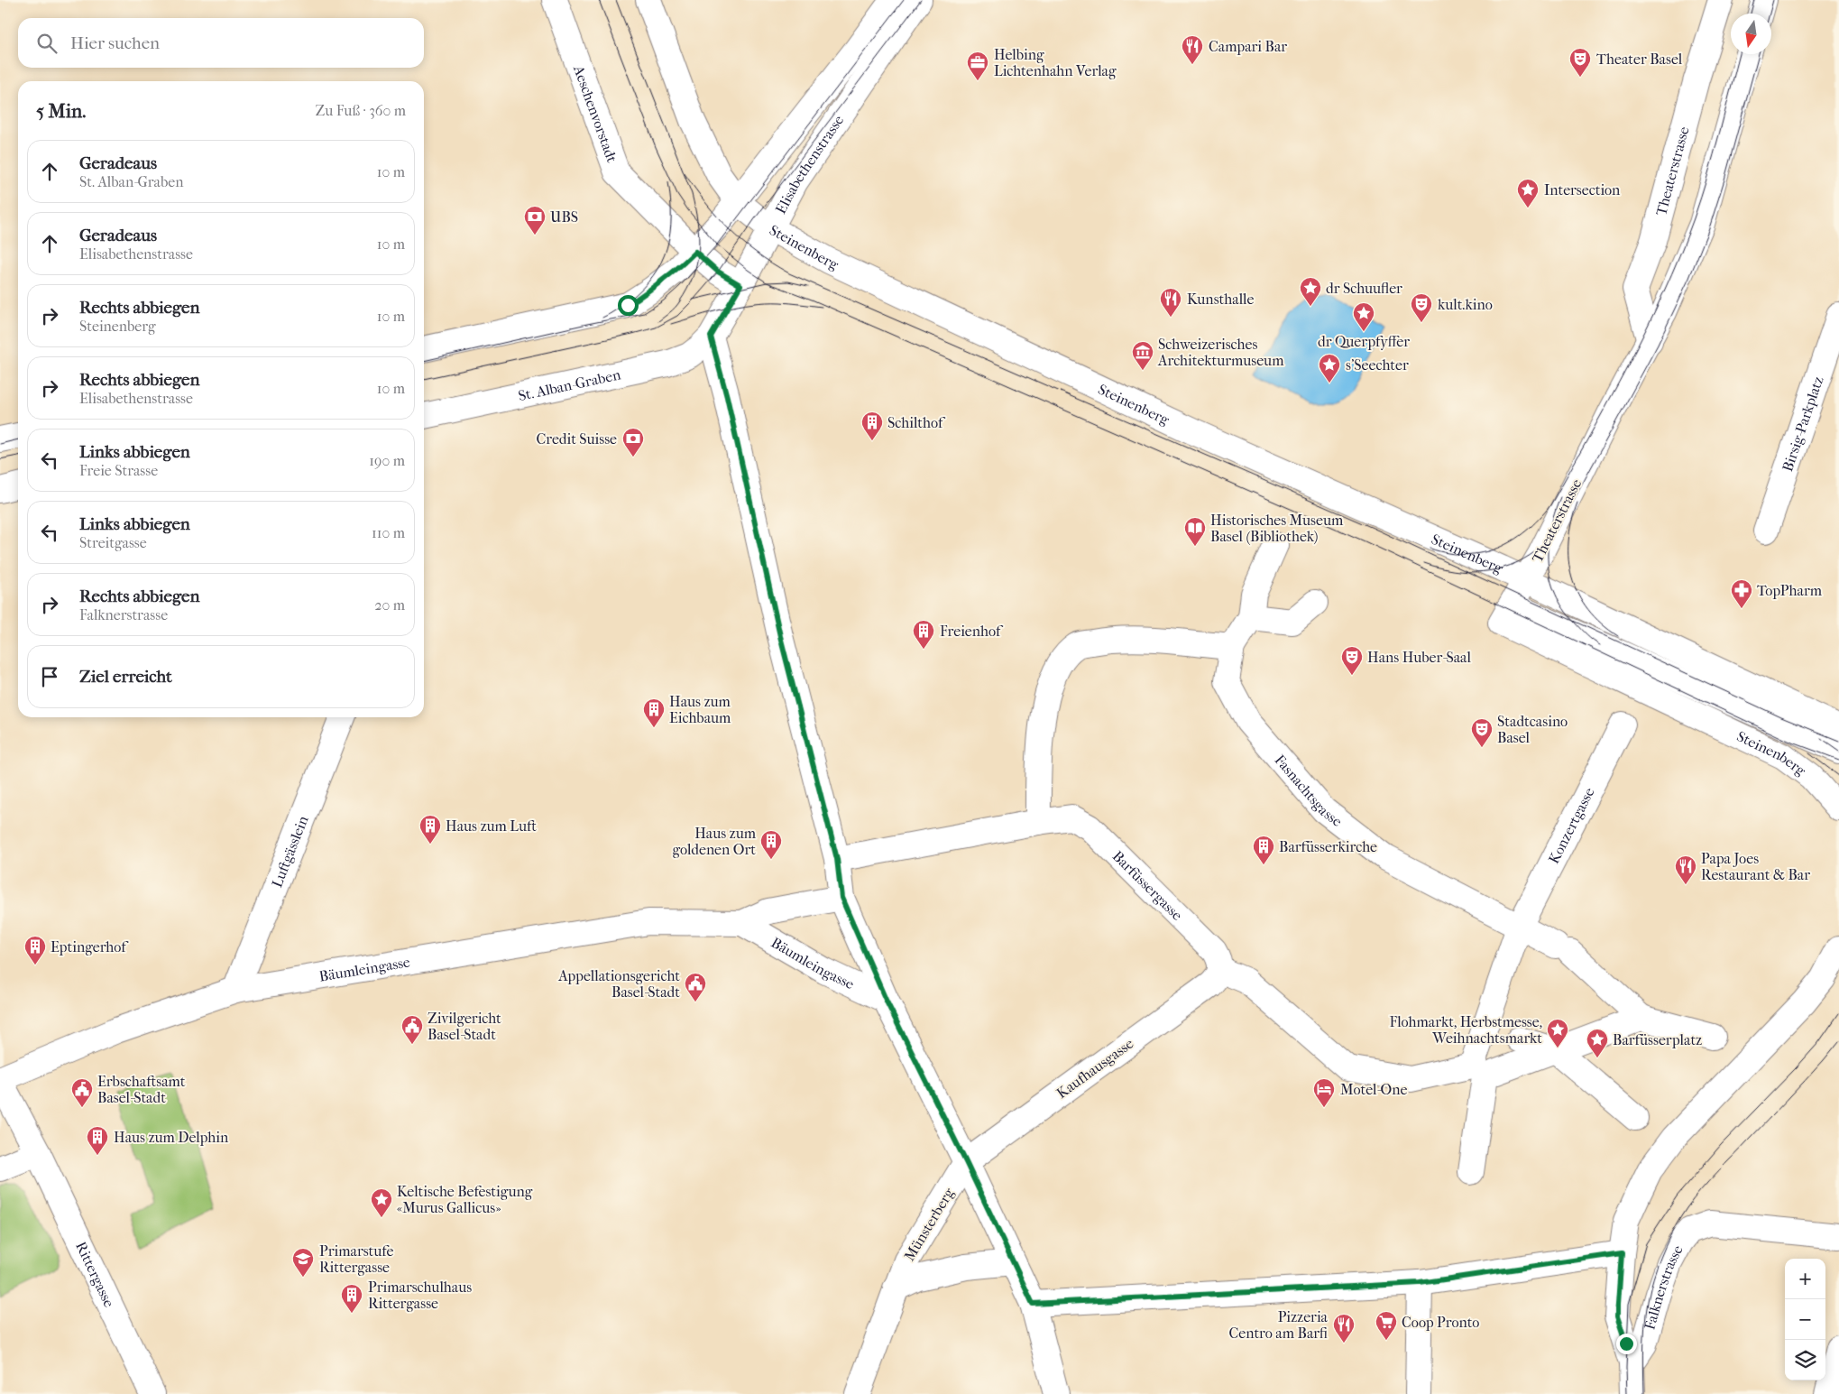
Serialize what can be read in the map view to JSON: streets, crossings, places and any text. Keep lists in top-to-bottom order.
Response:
{
  "streets": {
    "street": [
      "Aeschenvorstadt",
      "Elisabethenstrasse",
      "Theaterstrasse",
      "Steinenberg",
      "St. Alban-Graben",
      "Birsig-Parkplatz",
      "Fasnachtsgasse",
      "Konzertgasse",
      "Luftgässlein",
      "Barfüssergasse",
      "Bäumleingasse",
      "Kaufhausgasse",
      "Münsterberg",
      "Rittergasse",
      "Falknerstrasse"
    ]
  },
  "crossings": [
    ["Aeschenvorstadt", "Elisabethenstrasse"],
    ["Elisabethenstrasse", "Steinenberg"],
    ["Elisabethenstrasse", "St. Alban-Graben"],
    ["Theaterstrasse", "Steinenberg"],
    ["Fasnachtsgasse", "Konzertgasse"],
    ["Konzertgasse", "Barfüssergasse"],
    ["Konzertgasse", "Kaufhausgasse"],
    ["Luftgässlein", "Bäumleingasse"],
    ["Barfüssergasse", "Kaufhausgasse"],
    ["Bäumleingasse", "Rittergasse"],
    ["Kaufhausgasse", "Münsterberg"]
  ],
  "places": {
    "restaurant": [
      "Campari Bar",
      "Kunsthalle",
      "Papa Joes Restaurant & Bar",
      "Pizzeria Centro am Barfi"
    ],
    "theatre": [
      "Theater Basel",
      "kult.kino",
      "Hans Huber-Saal",
      "Stadtcasino Basel"
    ],
    "office": ["Helbing Lichtenhahn Verlag"],
    "place": [
      "Intersection",
      "dr Schuufler",
      "dr Querpfyffer",
      "s’Seechter",
      "Flohmarkt, Herbstmesse, Weihnachtsmarkt",
      "Barfüsserplatz",
      "Keltische Befestigung «Murus Gallicus»"
    ],
    "bank": ["UBS", "Credit Suisse"],
    "museum": ["Schweizerisches Architekturmuseum"],
    "building": [
      "Schilthof",
      "Freienhof",
      "Haus zum Eichbaum",
      "Haus zum Luft",
      "Haus zum goldenen Ort",
      "Barfüsserkirche",
      "Eptingerhof",
      "Haus zum Delphin",
      "Primarschulhaus Rittergasse"
    ],
    "library": ["Historisches Museum Basel (Bibliothek)"],
    "pharmacy": ["TopPharm"],
    "public building": ["Appellationsgericht Basel-Stadt", "Zivilgericht Basel-Stadt", "Erbschaftsamt Basel-Stadt"],
    "hotel": ["Motel-One"],
    "school or university": ["Primarstufe Rittergasse"],
    "supermarket": ["Coop Pronto"]
  },
  "north": "bottom",
  "page": {
    "search": "Hier suchen",
    "heading": ["5 Min.", "Zu Fuß · 360 m"],
    "list": [
      ["Geradeaus", "St. Alban-Graben", "10 m"],
      ["Geradeaus", "Elisabethenstrasse", "10 m"],
      ["Rechts abbiegen", "Steinenberg", "10 m"],
      ["Rechts abbiegen", "Elisabethenstrasse", "10 m"],
      ["Links abbiegen", "Freie Strasse", "190 m"],
      ["Links abbiegen", "Streitgasse", "110 m"],
      ["Rechts abbiegen", "Falknerstrasse", "20 m"],
      "Ziel erreicht"
    ],
    "map_buttons": ["+", "−"]
  }
}
